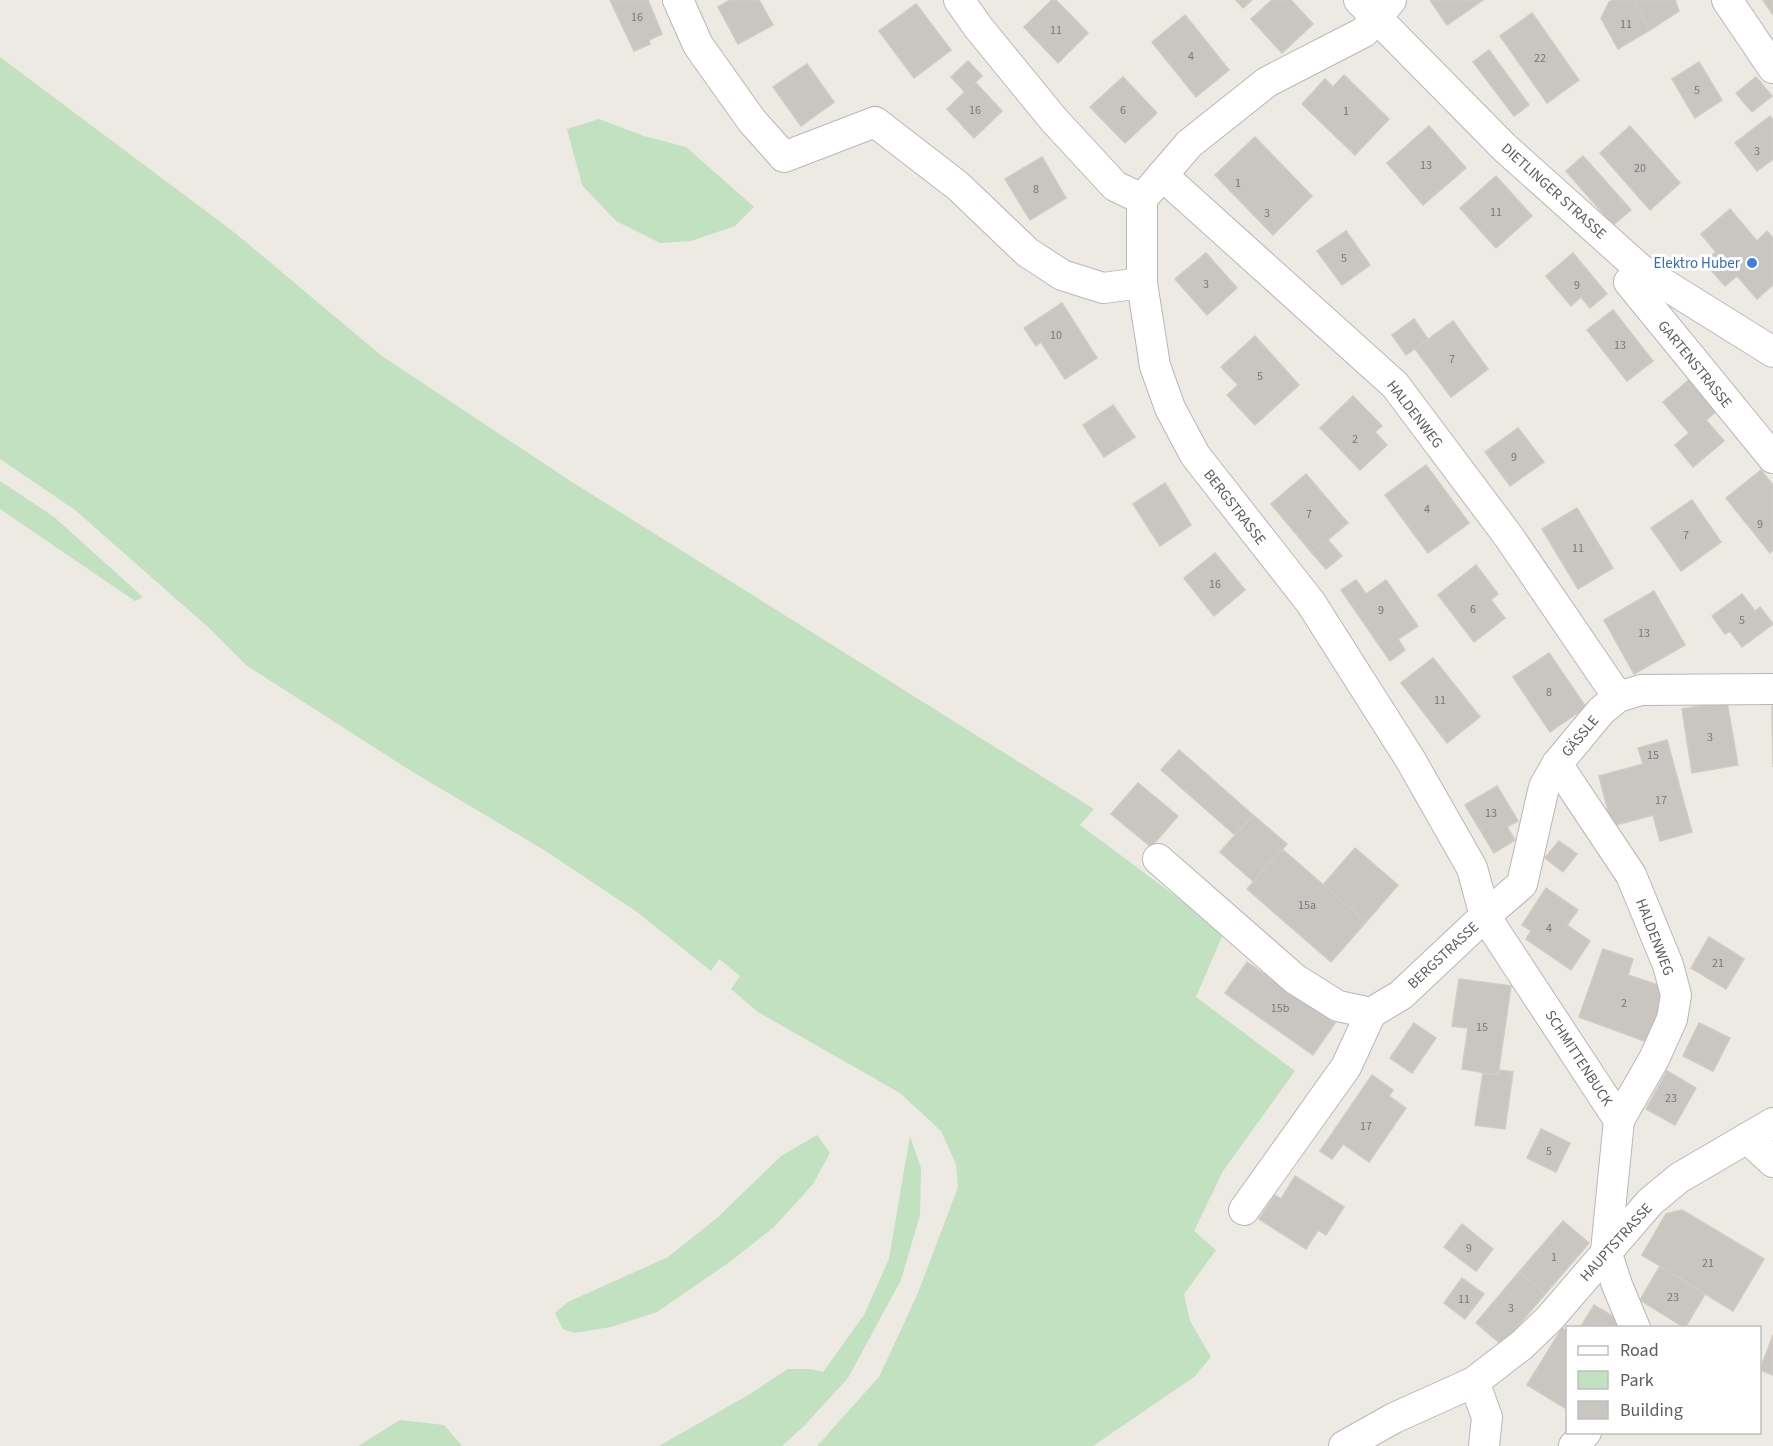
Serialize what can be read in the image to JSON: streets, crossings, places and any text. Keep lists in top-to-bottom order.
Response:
{
  "streets": {
    "street": [
      "DIETLINGER STRASSE",
      "GARTENSTRASSE",
      "HALDENWEG",
      "BERGSTRASSE",
      "GÄSSLE",
      "SCHMITTENBUCK",
      "HAUPTSTRASSE"
    ]
  },
  "crossings": [
    ["DIETLINGER STRASSE", "GARTENSTRASSE"],
    ["HALDENWEG", "GÄSSLE"],
    ["HALDENWEG", "SCHMITTENBUCK"],
    ["BERGSTRASSE", "GÄSSLE"],
    ["BERGSTRASSE", "SCHMITTENBUCK"],
    ["GÄSSLE", "SCHMITTENBUCK"],
    ["SCHMITTENBUCK", "HAUPTSTRASSE"]
  ],
  "places": ["Elektro Huber"],
  "house_numbers": [
    "16",
    "11",
    "11",
    "4",
    "22",
    "5",
    "16",
    "6",
    "1",
    "3",
    "13",
    "20",
    "1",
    "8",
    "11",
    "3",
    "5",
    "3",
    "9",
    "10",
    "13",
    "7",
    "5",
    "2",
    "9",
    "4",
    "7",
    "9",
    "7",
    "11",
    "16",
    "6",
    "9",
    "5",
    "13",
    "8",
    "11",
    "3",
    "15",
    "17",
    "13",
    "15a",
    "4",
    "21",
    "2",
    "15b",
    "15",
    "23",
    "17",
    "5",
    "9",
    "1",
    "21",
    "23",
    "11",
    "3"
  ],
  "legend": ["Road", "Park", "Building"]
}
